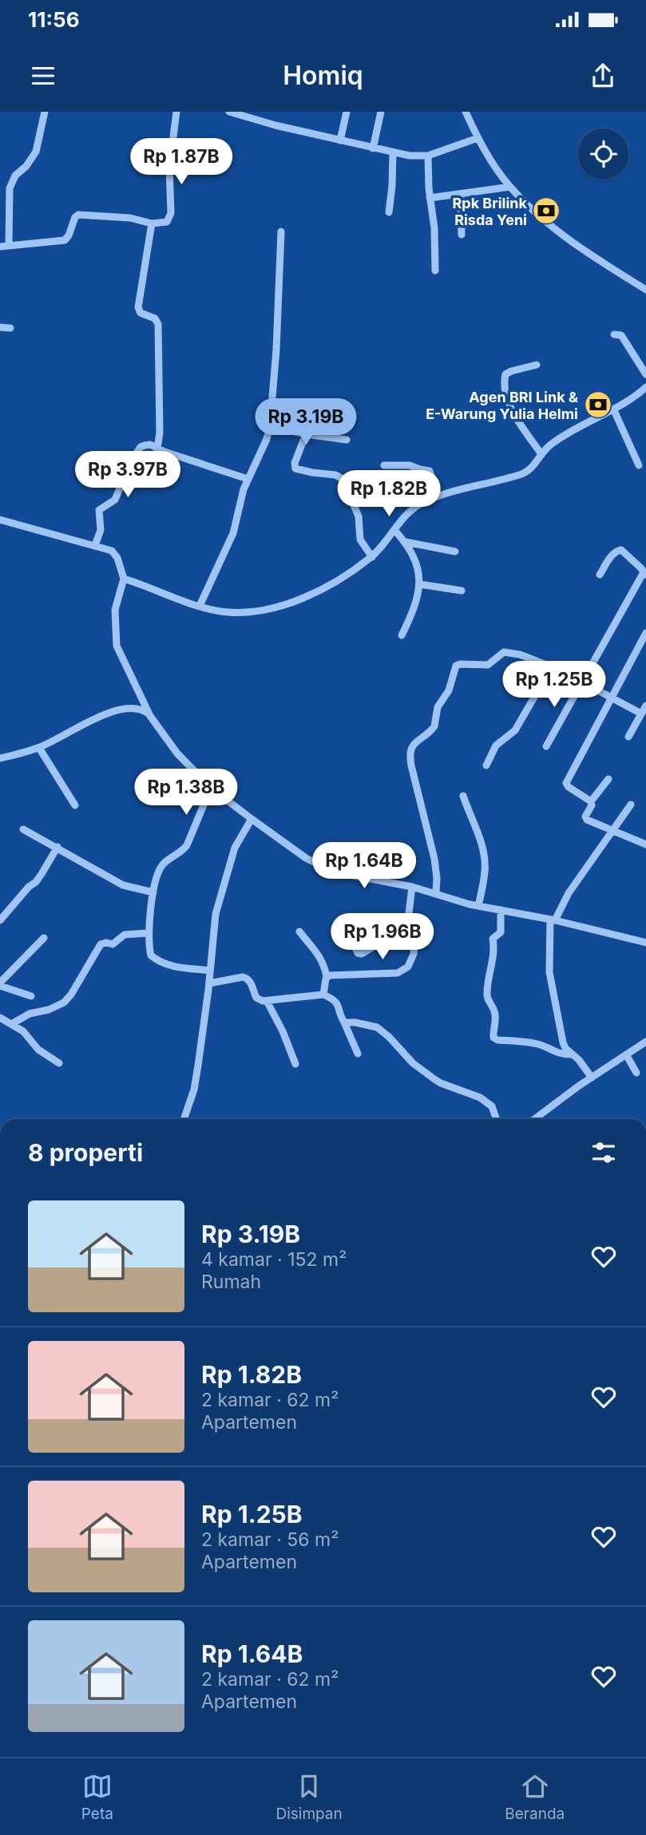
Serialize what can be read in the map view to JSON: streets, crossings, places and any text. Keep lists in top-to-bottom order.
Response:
{
  "places": {
    "bank": ["Rpk Brilink Risda Yeni", "Agen BRI Link & E-Warung Yulia Helmi"]
  },
  "page": {
    "status": "11:56",
    "header": "Homiq",
    "price": [
      "Rp 1.87B",
      "Rp 3.19B",
      "Rp 3.97B",
      "Rp 1.82B",
      "Rp 1.25B",
      "Rp 1.38B",
      "Rp 1.64B",
      "Rp 1.96B"
    ],
    "heading": "8 properti",
    "list": [
      {
        "name": "Rp 3.19B",
        "note": "4 kamar · 152 m² · Rumah"
      },
      {
        "name": "Rp 1.82B",
        "note": "2 kamar · 62 m² · Apartemen"
      },
      {
        "name": "Rp 1.25B",
        "note": "2 kamar · 56 m² · Apartemen"
      },
      {
        "name": "Rp 1.64B",
        "note": "2 kamar · 62 m² · Apartemen"
      }
    ],
    "tabs": ["Peta", "Disimpan", "Beranda"]
  }
}
